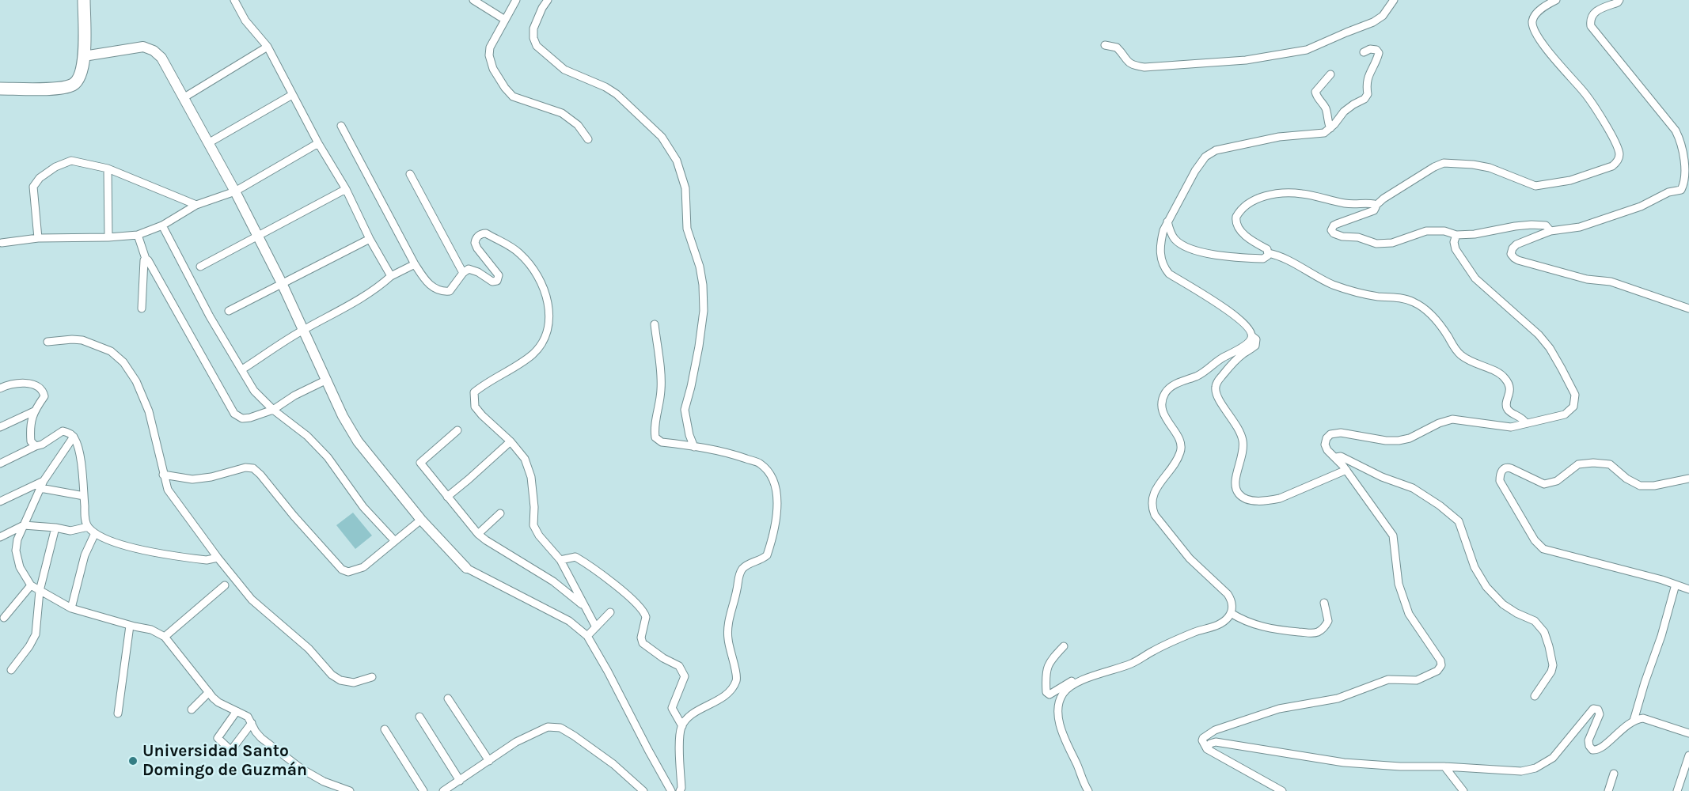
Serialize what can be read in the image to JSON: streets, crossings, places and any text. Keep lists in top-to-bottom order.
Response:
{
  "places": ["Universidad Santo Domingo de Guzmán"]
}
